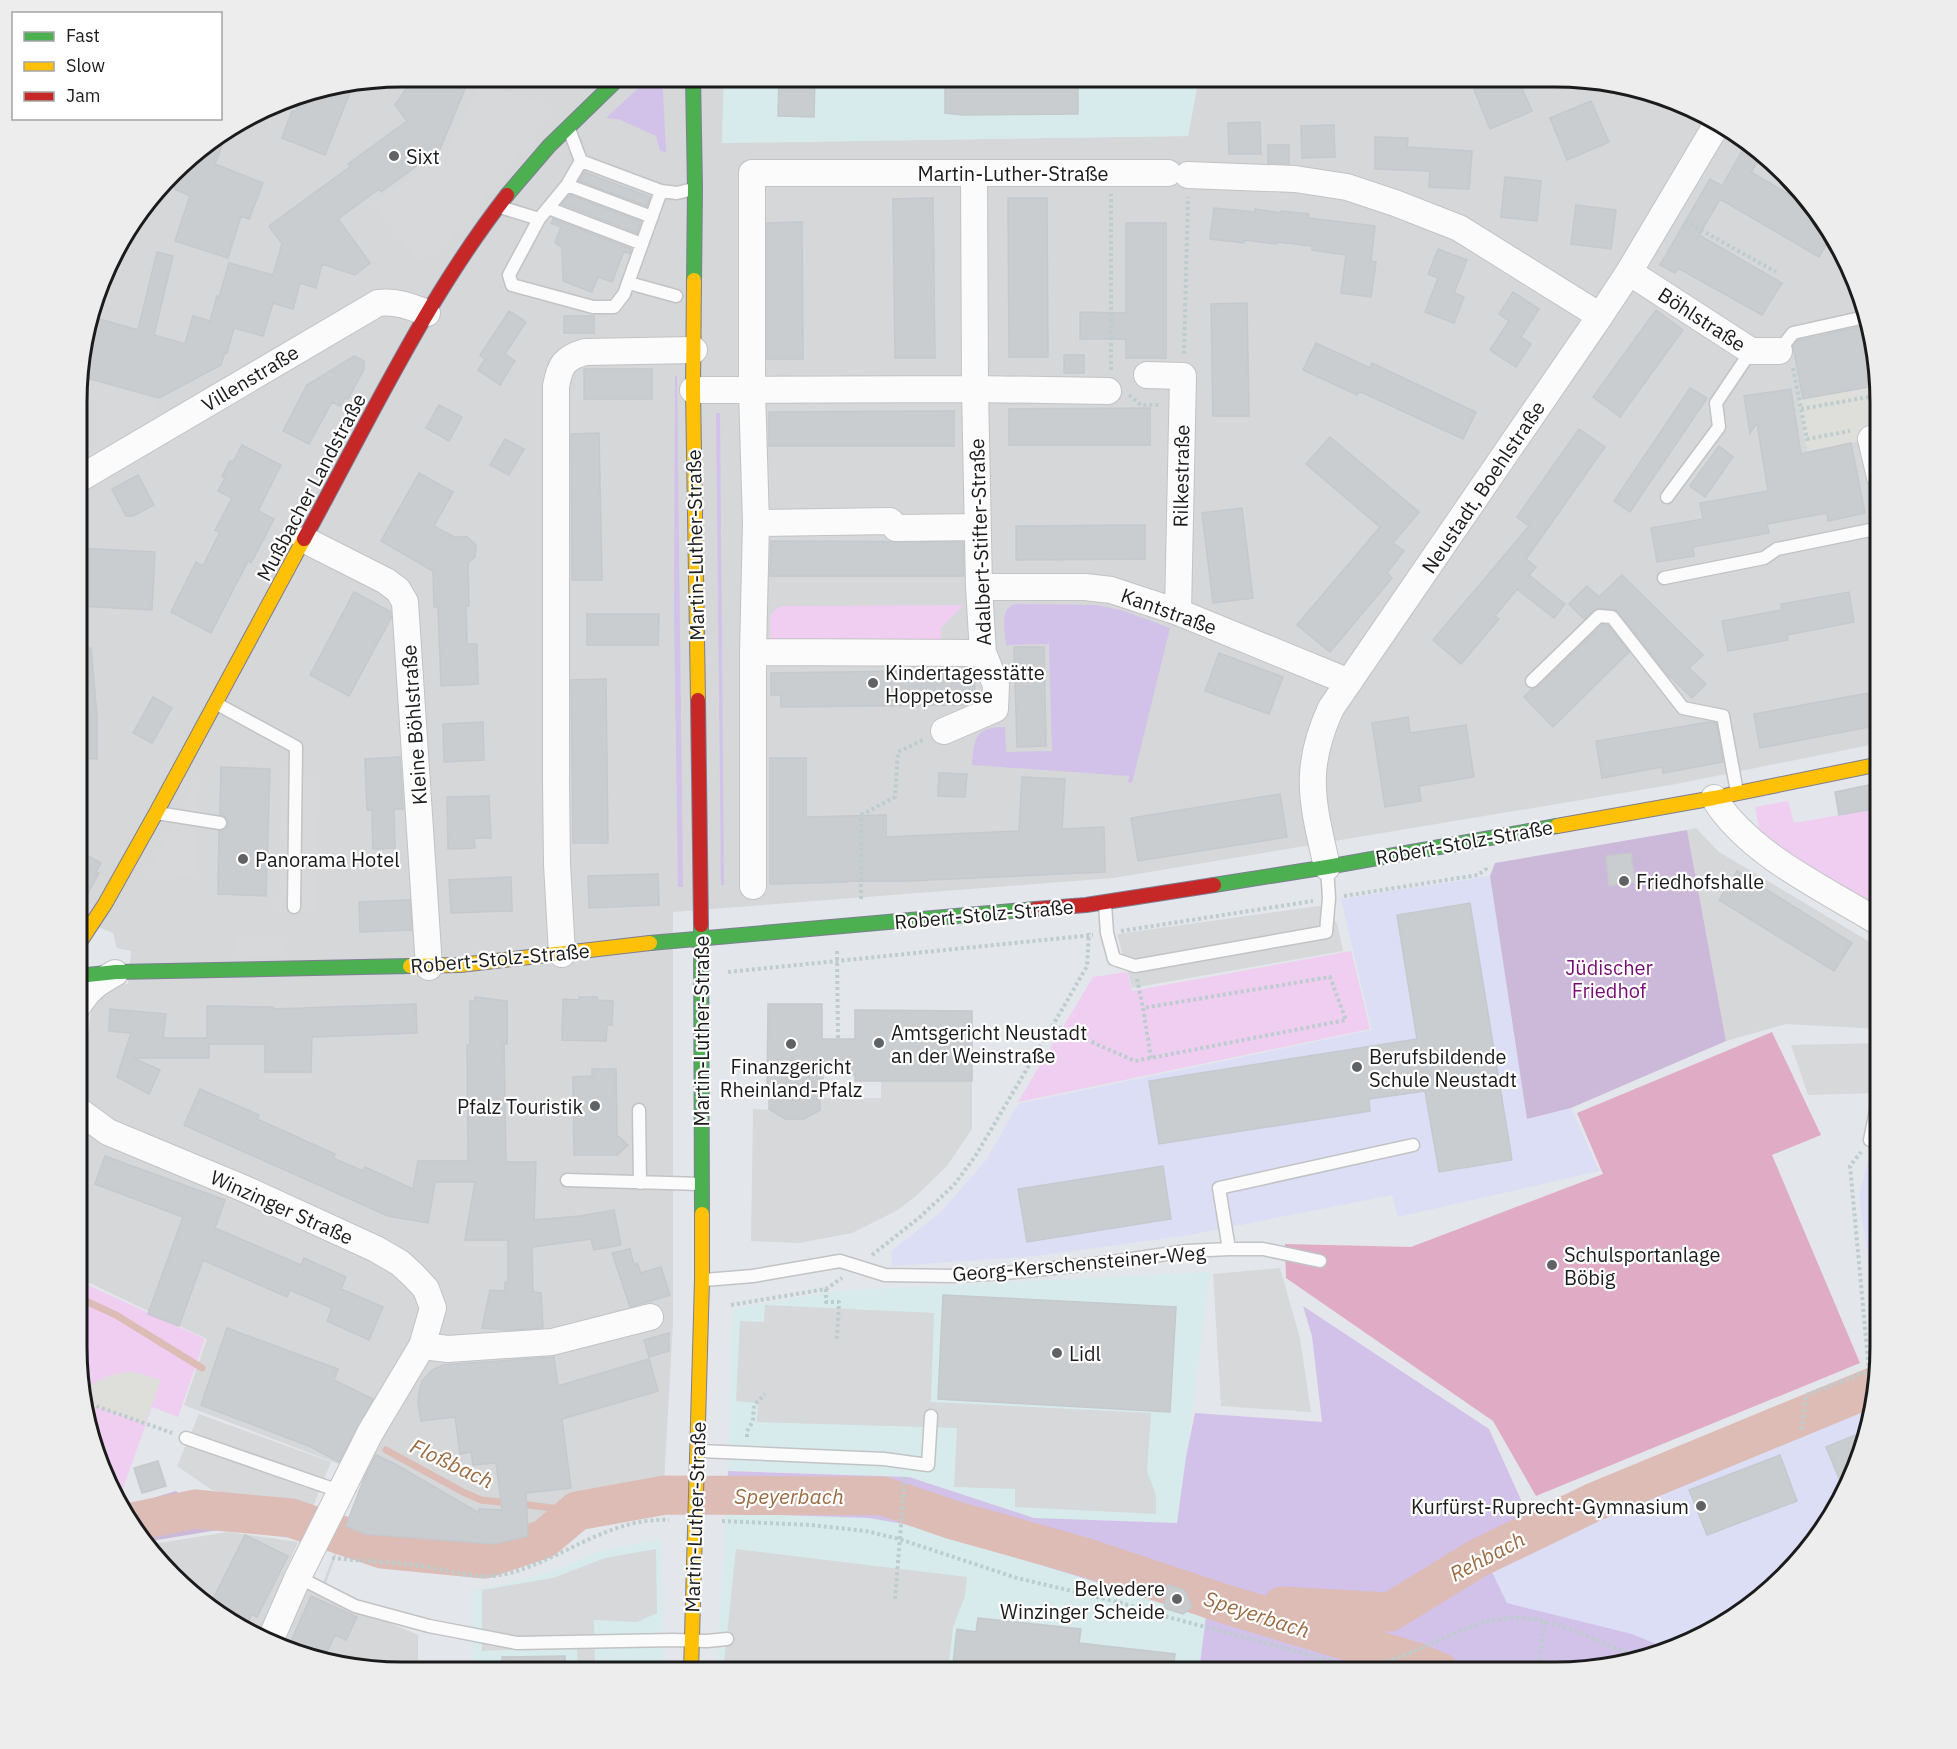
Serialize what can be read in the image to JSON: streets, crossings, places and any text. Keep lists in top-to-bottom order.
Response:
{
  "streets": {
    "street": [
      "Martin-Luther-Straße",
      "Böhlstraße",
      "Villenstraße",
      "Rilkestraße",
      "Mußbacher Landstraße",
      "Neustadt, Boehlstraße",
      "Adalbert-Stifter-Straße",
      "Kantstraße",
      "Kleine Böhlstraße",
      "Robert-Stolz-Straße",
      "Winzinger Straße"
    ],
    "lane": ["Georg-Kerschensteiner-Weg"]
  },
  "crossings": [
    ["Martin-Luther-Straße", "Neustadt, Boehlstraße"],
    ["Martin-Luther-Straße", "Adalbert-Stifter-Straße"],
    ["Martin-Luther-Straße", "Robert-Stolz-Straße"],
    ["Martin-Luther-Straße", "Georg-Kerschensteiner-Weg"],
    ["Böhlstraße", "Neustadt, Boehlstraße"],
    ["Villenstraße", "Mußbacher Landstraße"],
    ["Rilkestraße", "Kantstraße"],
    ["Mußbacher Landstraße", "Kleine Böhlstraße"],
    ["Neustadt, Boehlstraße", "Kantstraße"],
    ["Neustadt, Boehlstraße", "Robert-Stolz-Straße"],
    ["Adalbert-Stifter-Straße", "Kantstraße"],
    ["Kleine Böhlstraße", "Robert-Stolz-Straße"]
  ],
  "water": ["Floßbach", "Speyerbach", "Rehbach"],
  "parks": ["Jüdischer Friedhof"],
  "places": [
    "Sixt",
    "Kindertagesstätte Hoppetosse",
    "Panorama Hotel",
    "Friedhofshalle",
    "Amtsgericht Neustadt an der Weinstraße",
    "Finanzgericht Rheinland-Pfalz",
    "Berufsbildende Schule Neustadt",
    "Pfalz Touristik",
    "Schulsportanlage Böbig",
    "Lidl",
    "Kurfürst-Ruprecht-Gymnasium",
    "Belvedere Winzinger Scheide"
  ],
  "legend": ["Fast", "Slow", "Jam"]
}
